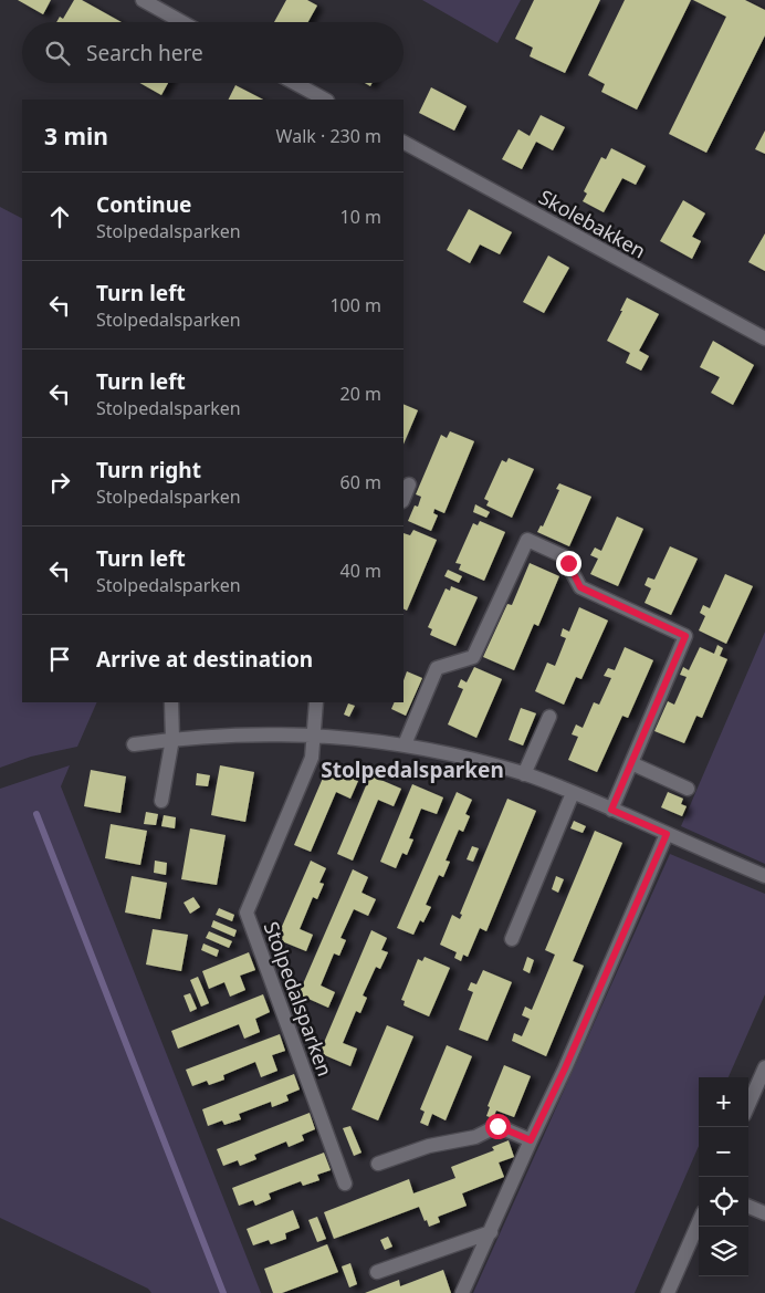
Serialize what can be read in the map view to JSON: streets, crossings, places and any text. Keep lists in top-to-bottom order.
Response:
{
  "streets": {
    "street": ["Skolebakken", "Stolpedalsparken"]
  },
  "districts": ["Stolpedalsparken"],
  "page": {
    "search": "Search here",
    "heading": ["3 min", "Walk · 230 m"],
    "list": [
      ["Continue", "Stolpedalsparken", "10 m"],
      ["Turn left", "Stolpedalsparken", "100 m"],
      ["Turn left", "Stolpedalsparken", "20 m"],
      ["Turn right", "Stolpedalsparken", "60 m"],
      ["Turn left", "Stolpedalsparken", "40 m"],
      "Arrive at destination"
    ],
    "map_buttons": ["+", "−"]
  }
}
